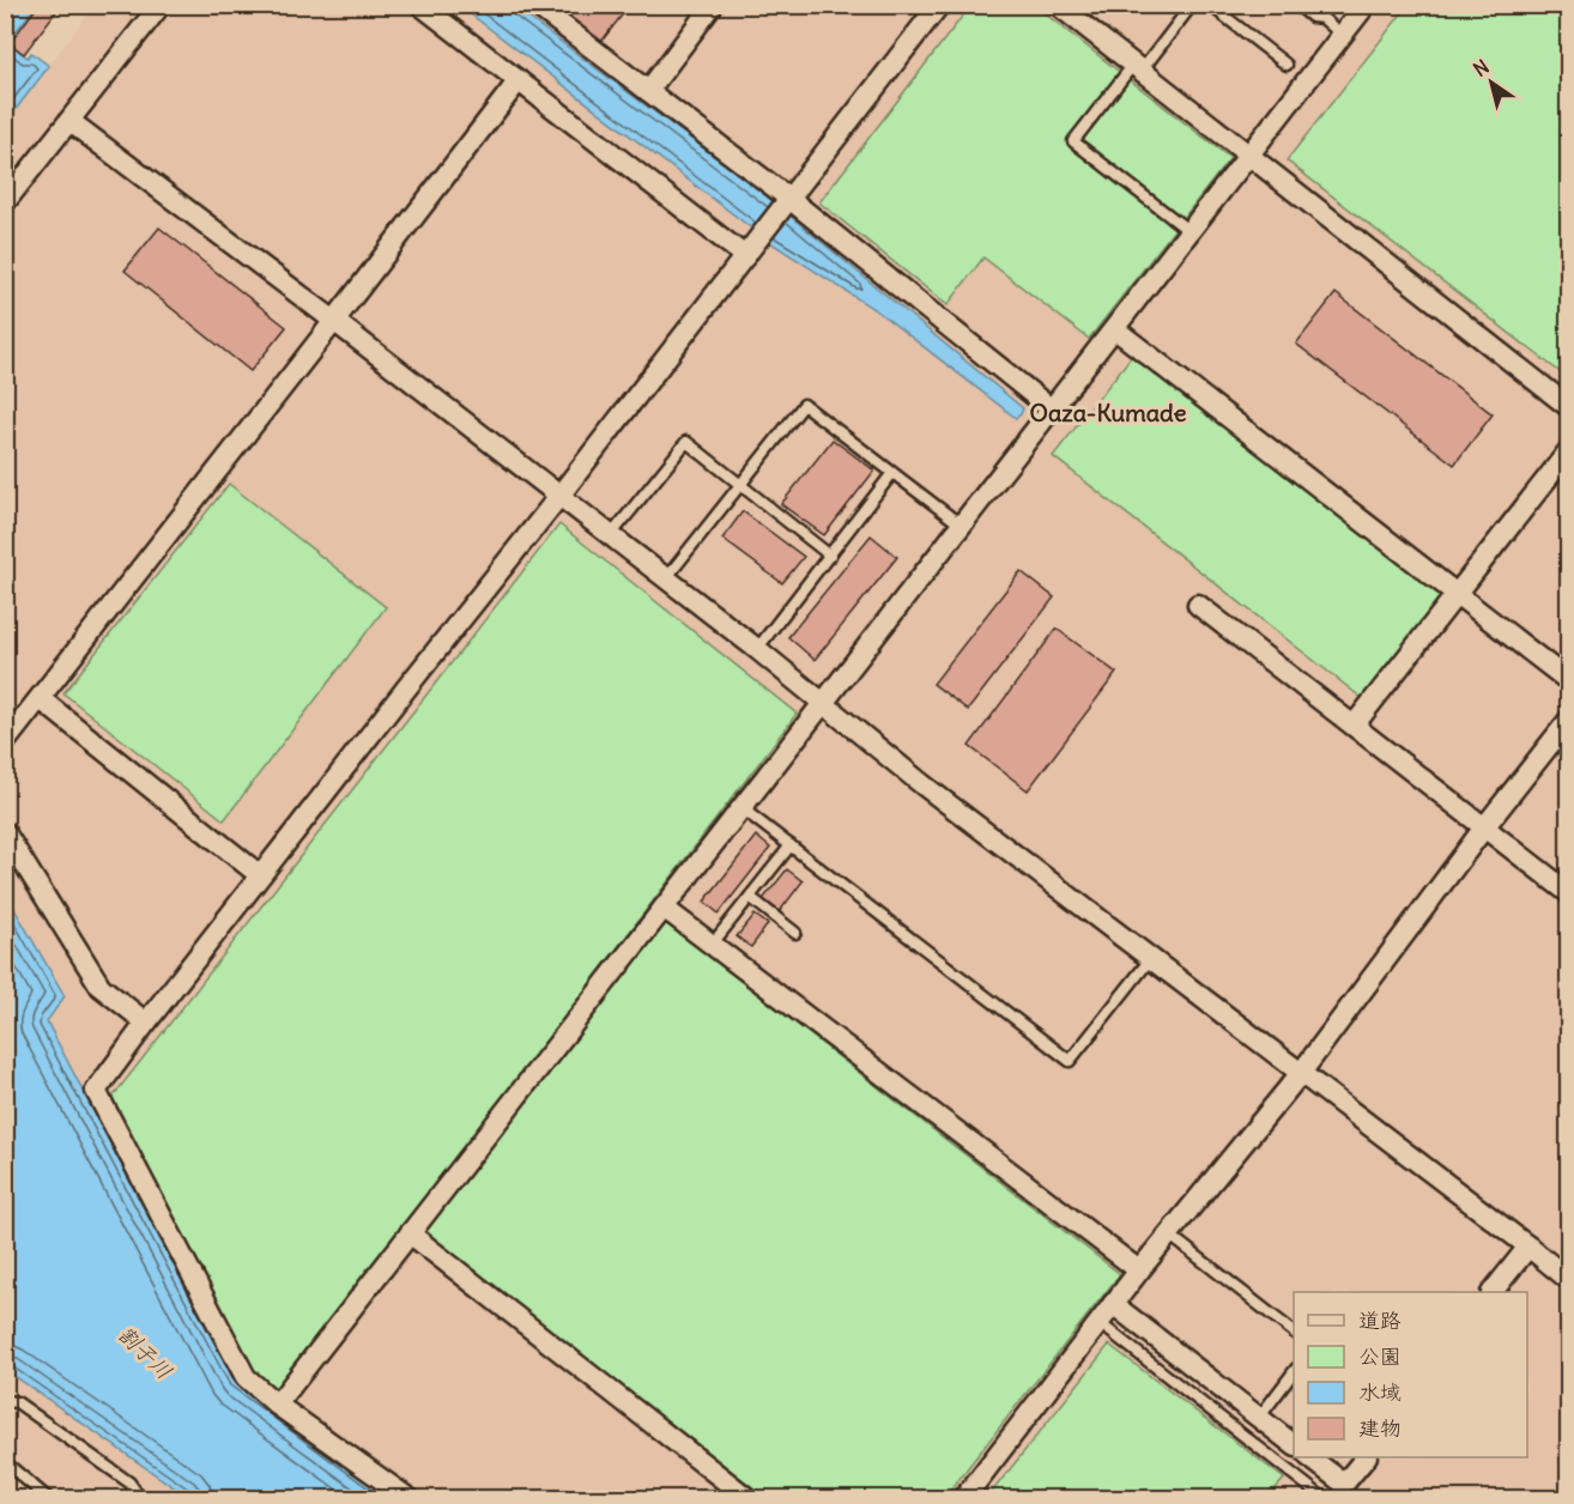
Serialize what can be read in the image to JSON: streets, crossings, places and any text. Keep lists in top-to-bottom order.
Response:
{
  "districts": ["Oaza-Kumade"],
  "water": ["割子川"],
  "legend": [
    "道路",
    "公園",
    "水域",
    "建物"
  ],
  "north": "top left"
}
